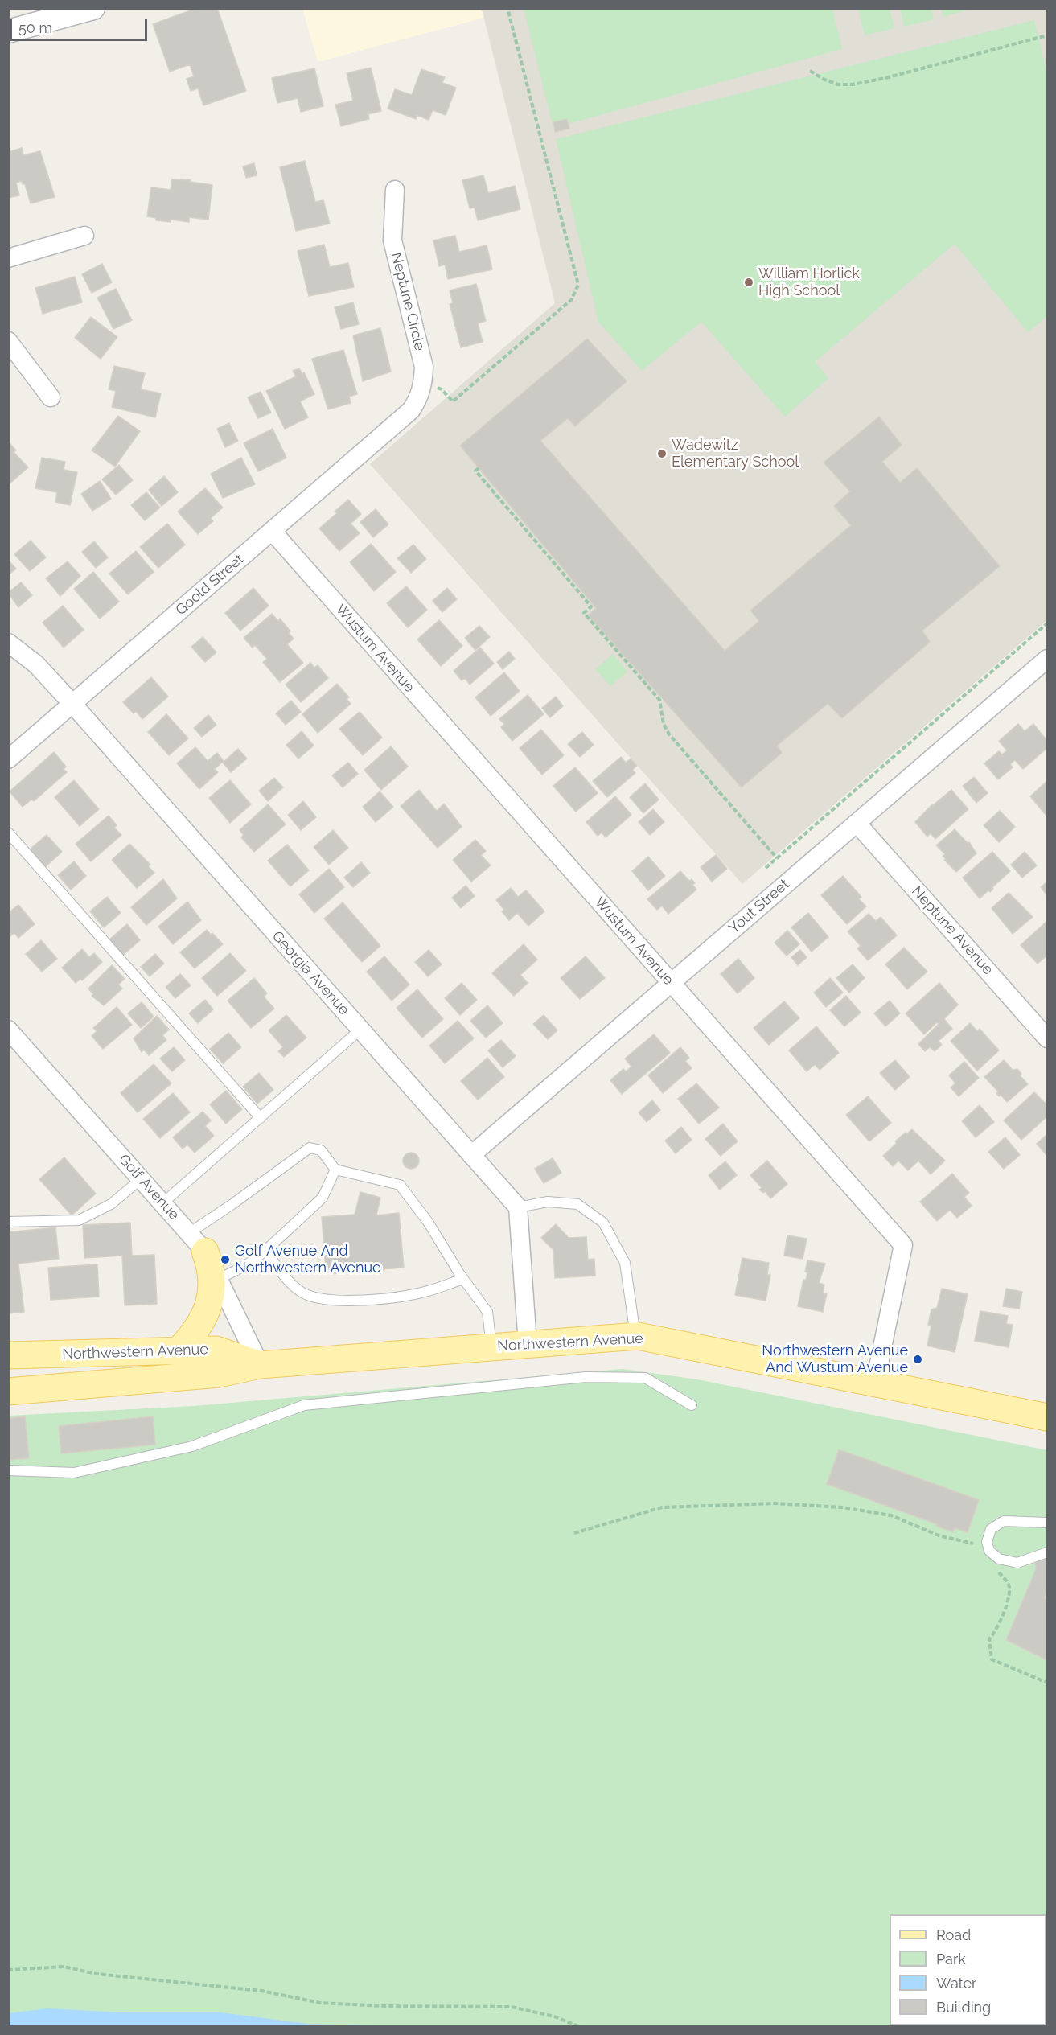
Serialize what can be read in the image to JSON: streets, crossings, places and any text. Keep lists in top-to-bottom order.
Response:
{
  "streets": {
    "main road": ["Northwestern Avenue"],
    "street": [
      "Neptune Circle",
      "Goold Street",
      "Wustum Avenue",
      "Yout Street",
      "Neptune Avenue",
      "Georgia Avenue",
      "Golf Avenue"
    ]
  },
  "crossings": [
    ["Neptune Circle", "Goold Street"],
    ["Goold Street", "Wustum Avenue"],
    ["Goold Street", "Georgia Avenue"],
    ["Wustum Avenue", "Yout Street"],
    ["Wustum Avenue", "Northwestern Avenue"],
    ["Yout Street", "Neptune Avenue"],
    ["Yout Street", "Georgia Avenue"],
    ["Golf Avenue", "Northwestern Avenue"]
  ],
  "places": [
    "William Horlick High School",
    "Wadewitz Elementary School",
    "Golf Avenue And Northwestern Avenue",
    "Northwestern Avenue And Wustum Avenue"
  ],
  "legend": [
    "Road",
    "Park",
    "Water",
    "Building"
  ],
  "scale_bar": "50 m"
}
